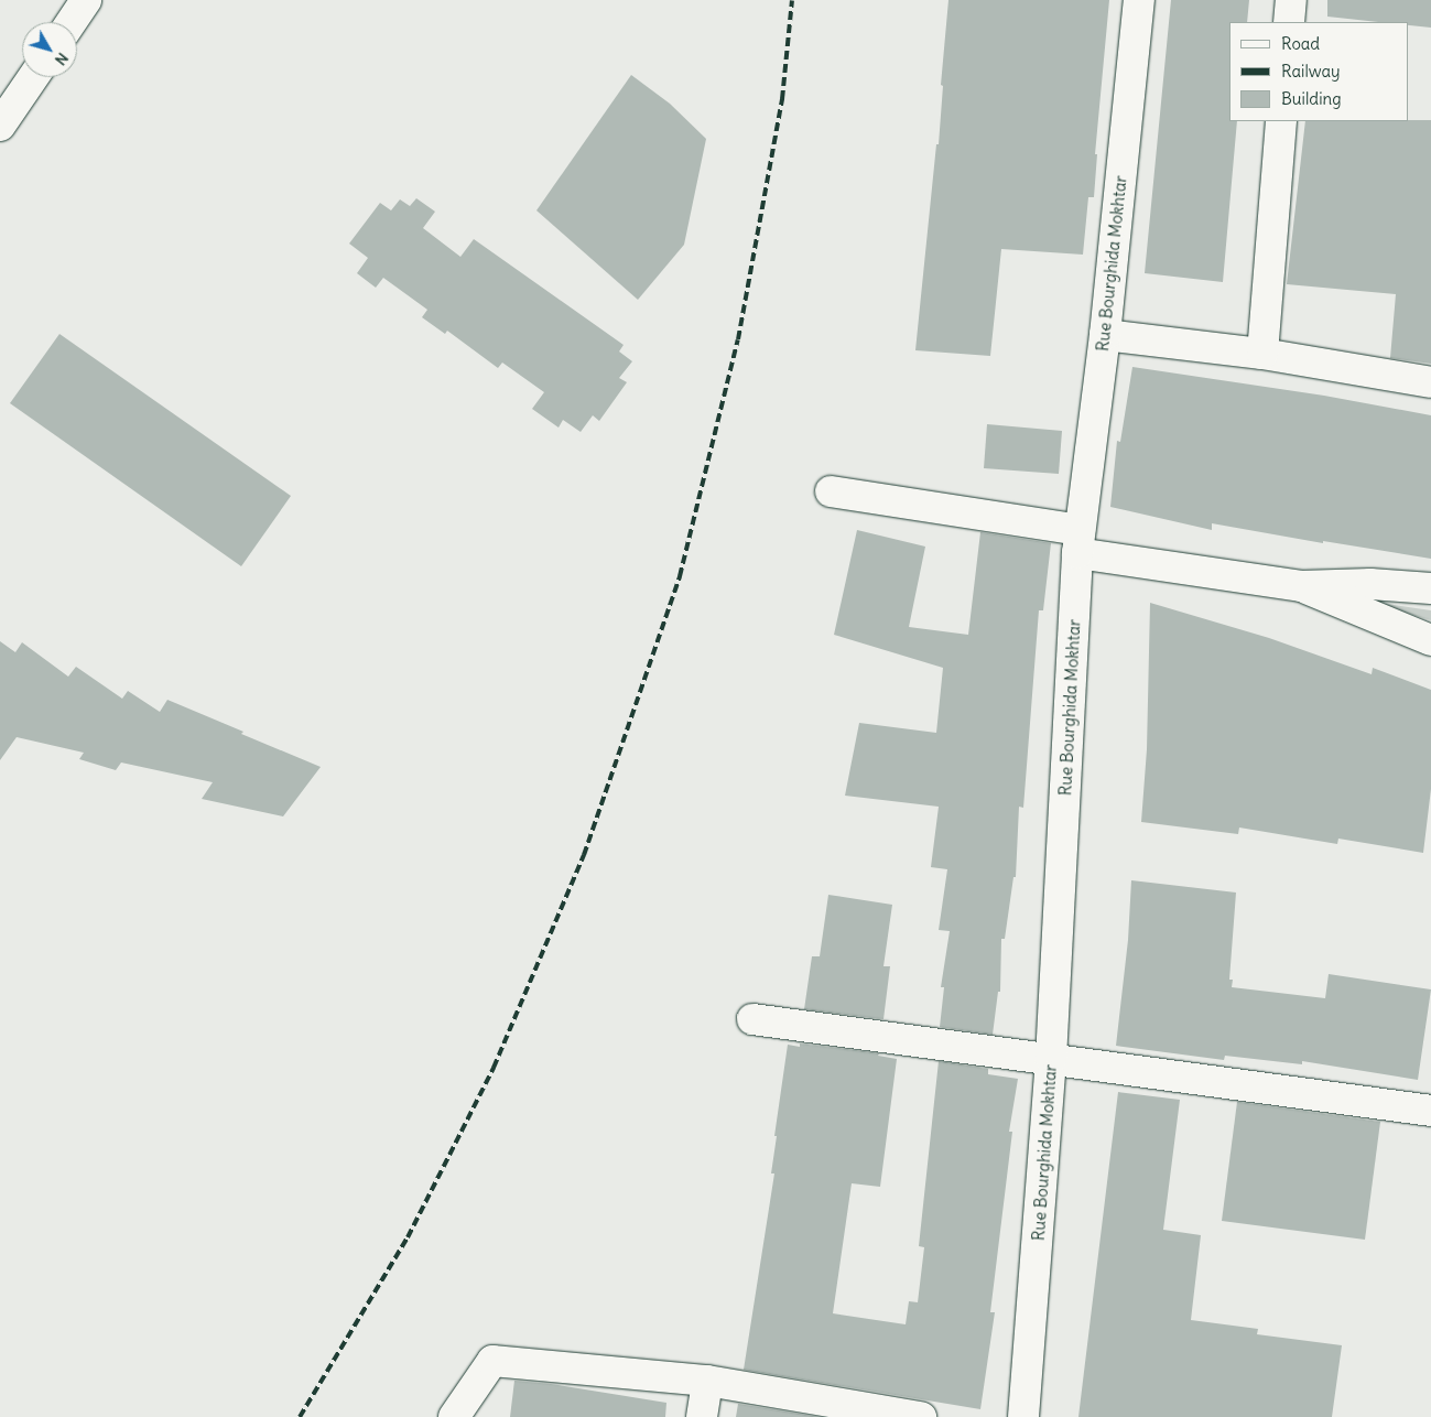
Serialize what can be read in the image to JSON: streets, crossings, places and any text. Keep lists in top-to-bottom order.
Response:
{
  "streets": {
    "street": ["Rue Bourghida Mokhtar"]
  },
  "legend": ["Road", "Railway", "Building"],
  "north": "bottom right"
}
